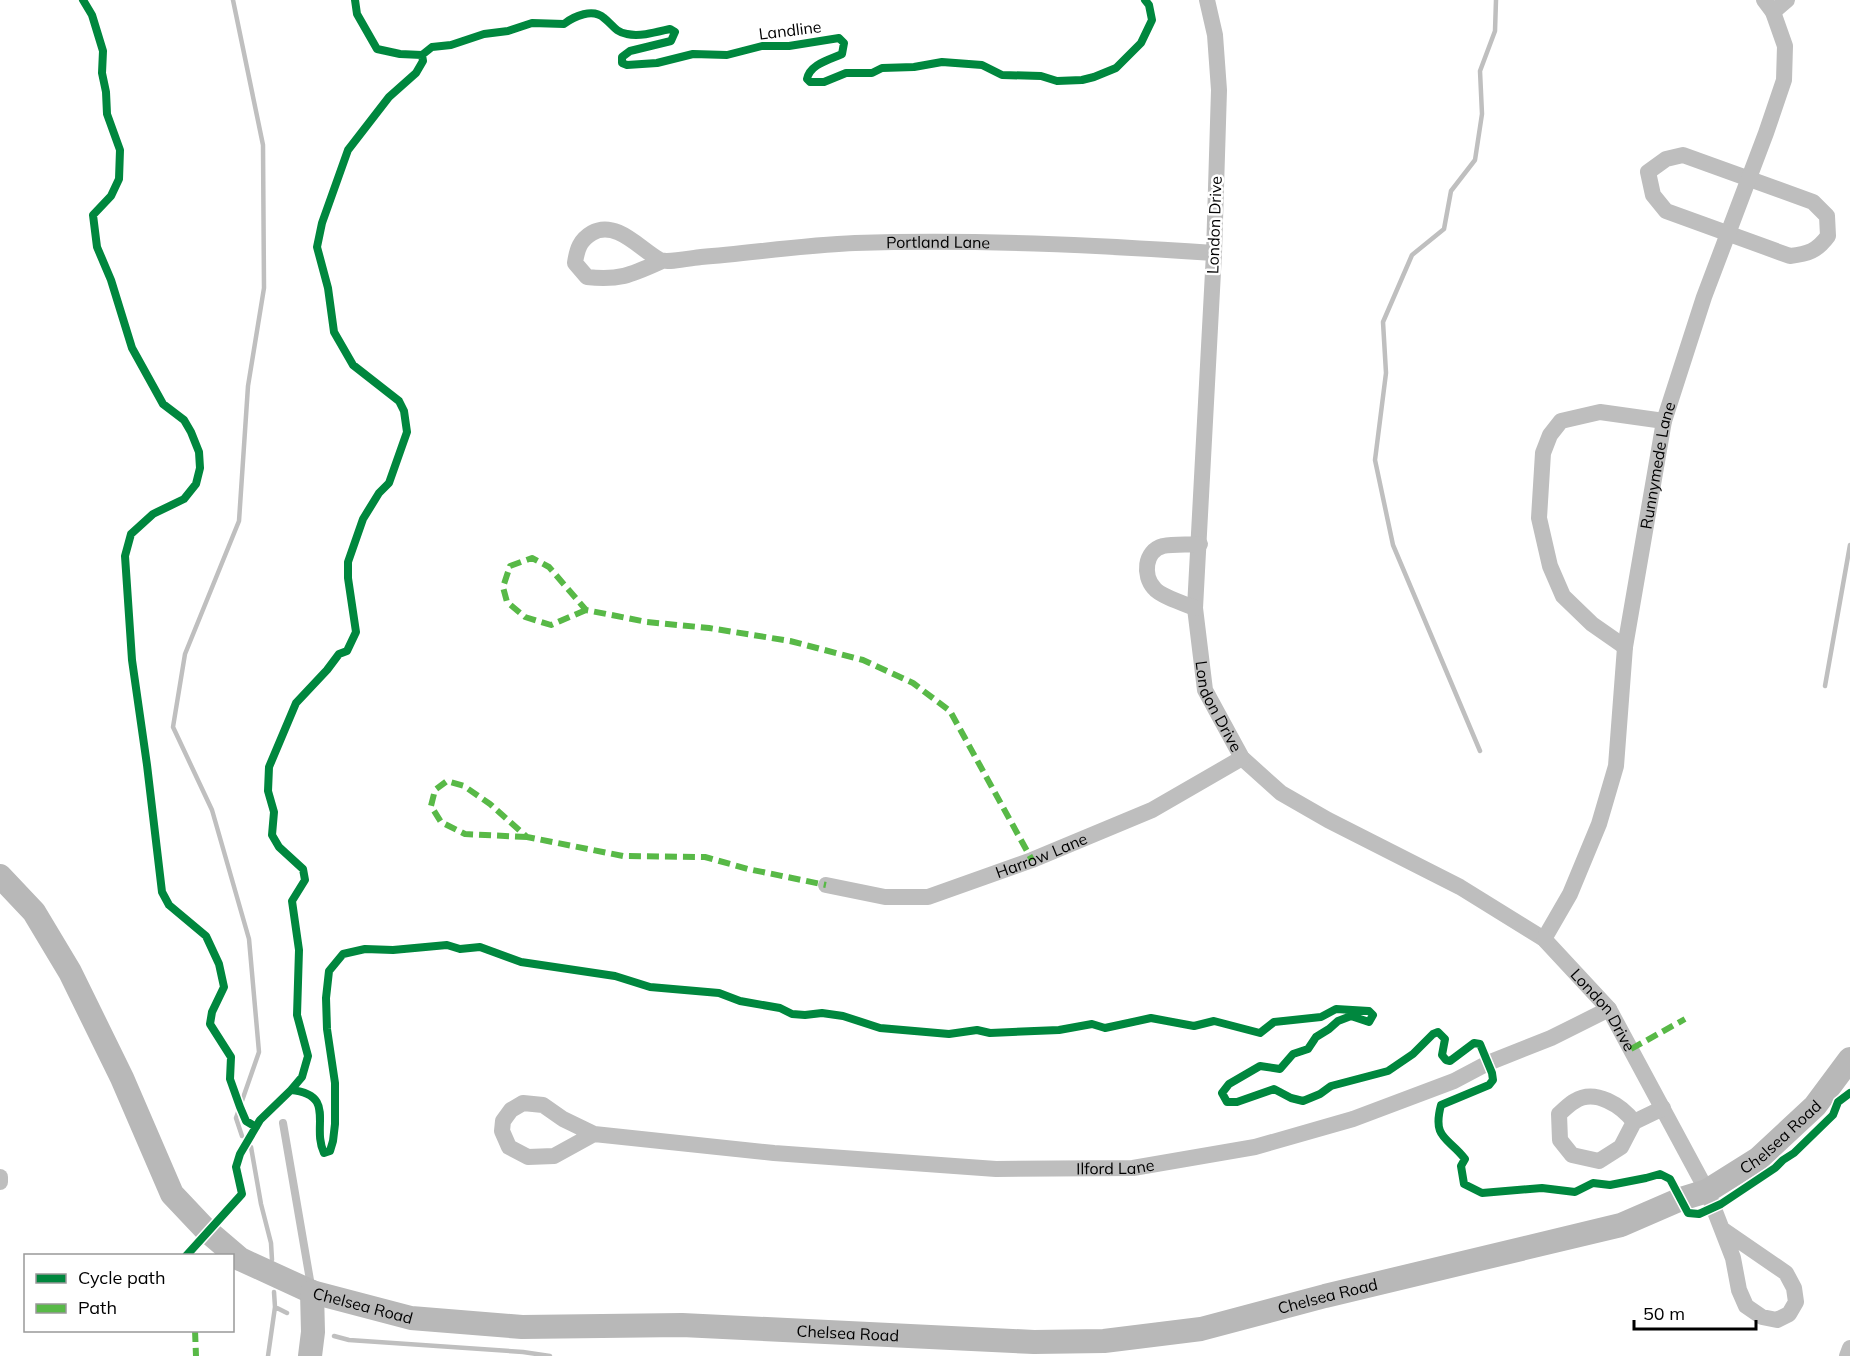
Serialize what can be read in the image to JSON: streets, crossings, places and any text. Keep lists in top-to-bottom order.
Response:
{
  "streets": {
    "street": [
      "London Drive",
      "Portland Lane",
      "Runnymede Lane",
      "Harrow Lane",
      "Chelsea Road",
      "Ilford Lane"
    ],
    "cycle path": ["Landline"]
  },
  "crossings": [
    ["London Drive", "Portland Lane"],
    ["London Drive", "Runnymede Lane"],
    ["London Drive", "Harrow Lane"],
    ["London Drive", "Chelsea Road"],
    ["London Drive", "Ilford Lane"]
  ],
  "legend": ["Cycle path", "Path"],
  "scale_bar": "50 m"
}
